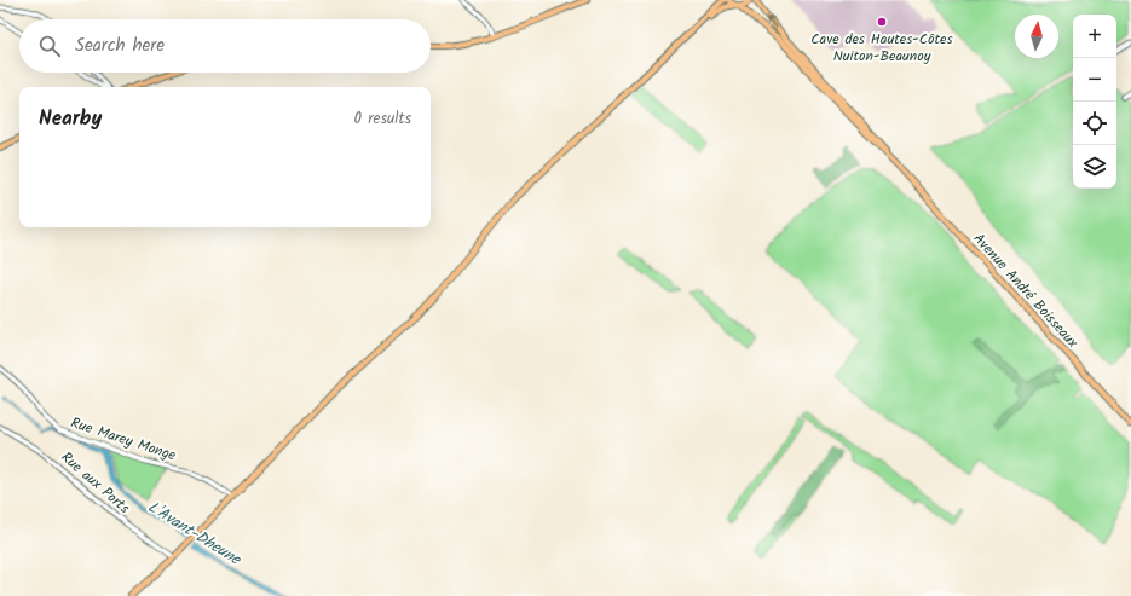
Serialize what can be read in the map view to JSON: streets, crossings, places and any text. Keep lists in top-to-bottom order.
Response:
{
  "streets": {
    "main road": ["Avenue André Boisseaux"],
    "street": ["Rue Marey Monge", "Rue aux Ports"]
  },
  "water": ["L'Avant-Dheune"],
  "places": ["Cave des Hautes-Côtes Nuiton-Beaunoy"],
  "north": "top",
  "page": {
    "map_buttons": ["+", "−"],
    "search": "Search here",
    "heading": ["Nearby", "0 results"]
  }
}
